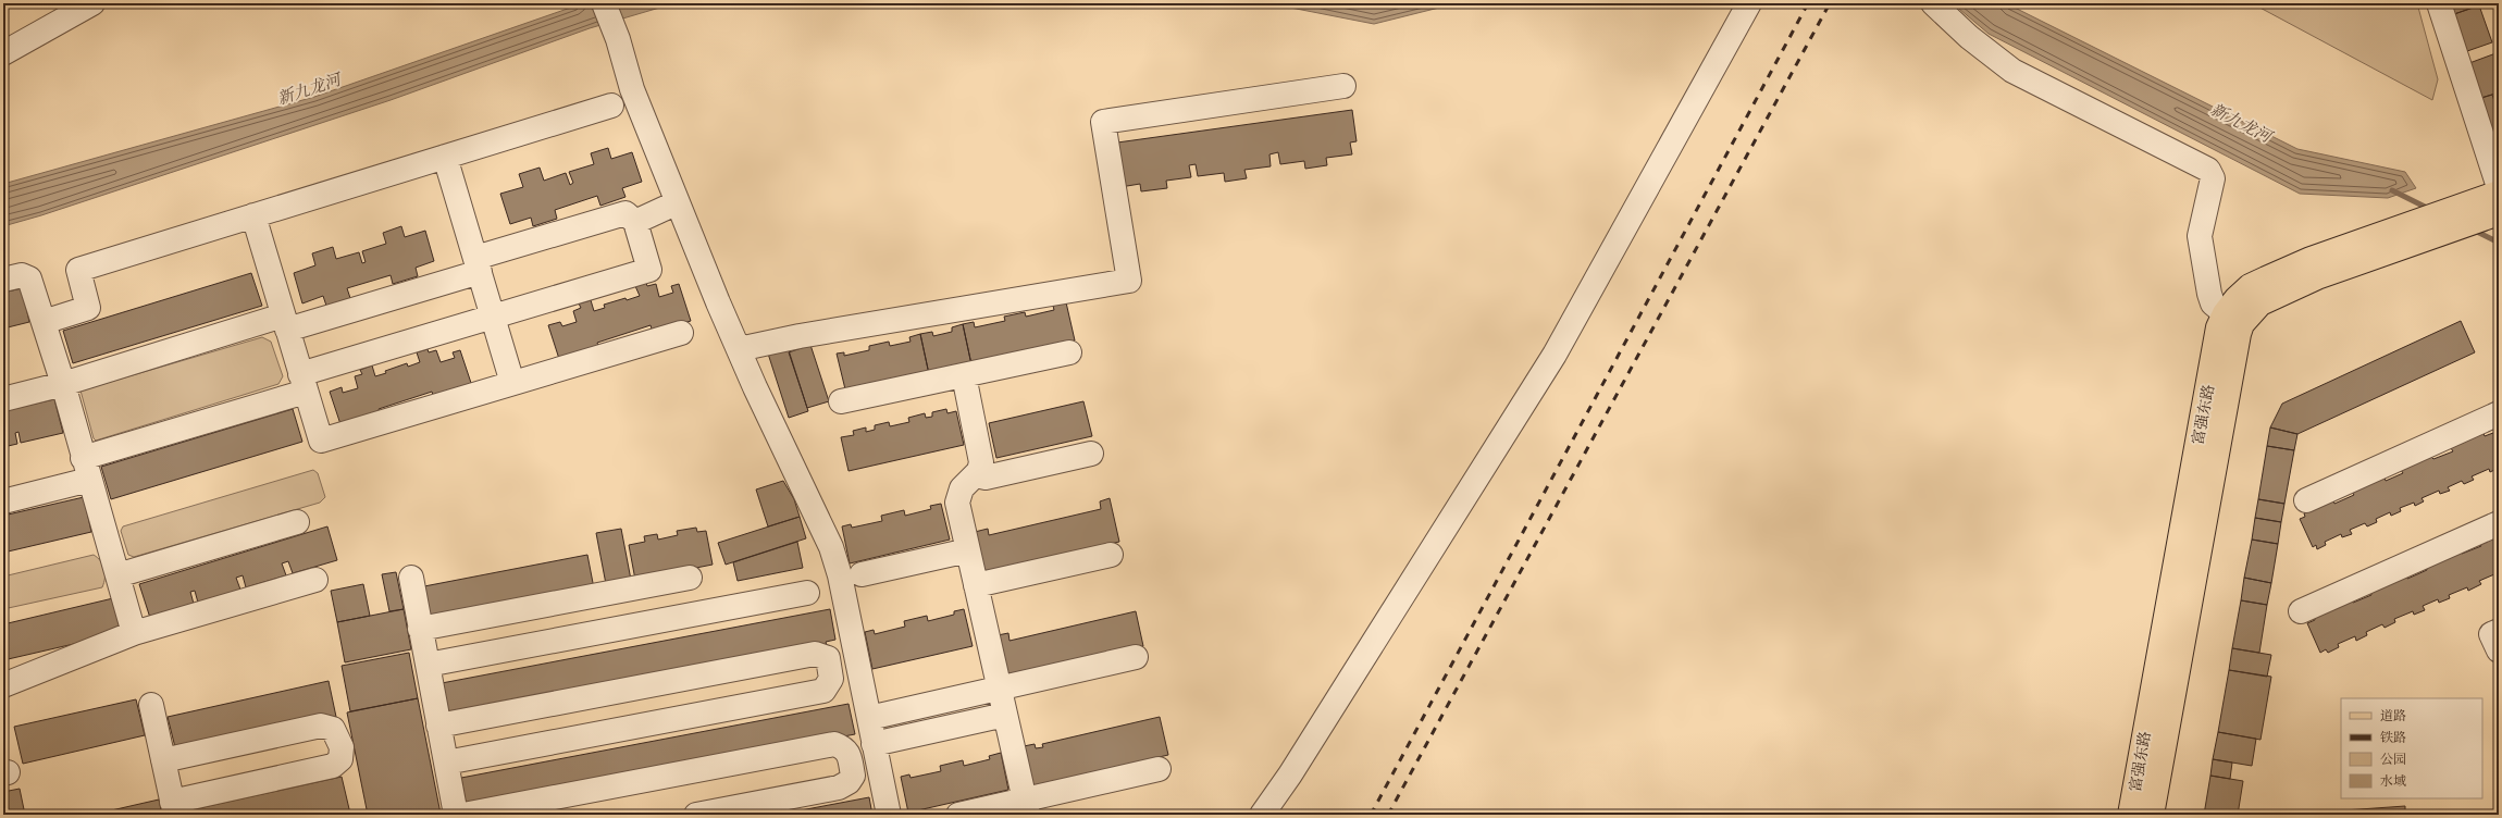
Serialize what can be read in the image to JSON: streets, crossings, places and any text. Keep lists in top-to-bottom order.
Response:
{
  "streets": {
    "main road": ["富强东路"]
  },
  "water": ["新九龙河"],
  "legend": [
    "道路",
    "铁路",
    "公园",
    "水域"
  ]
}
